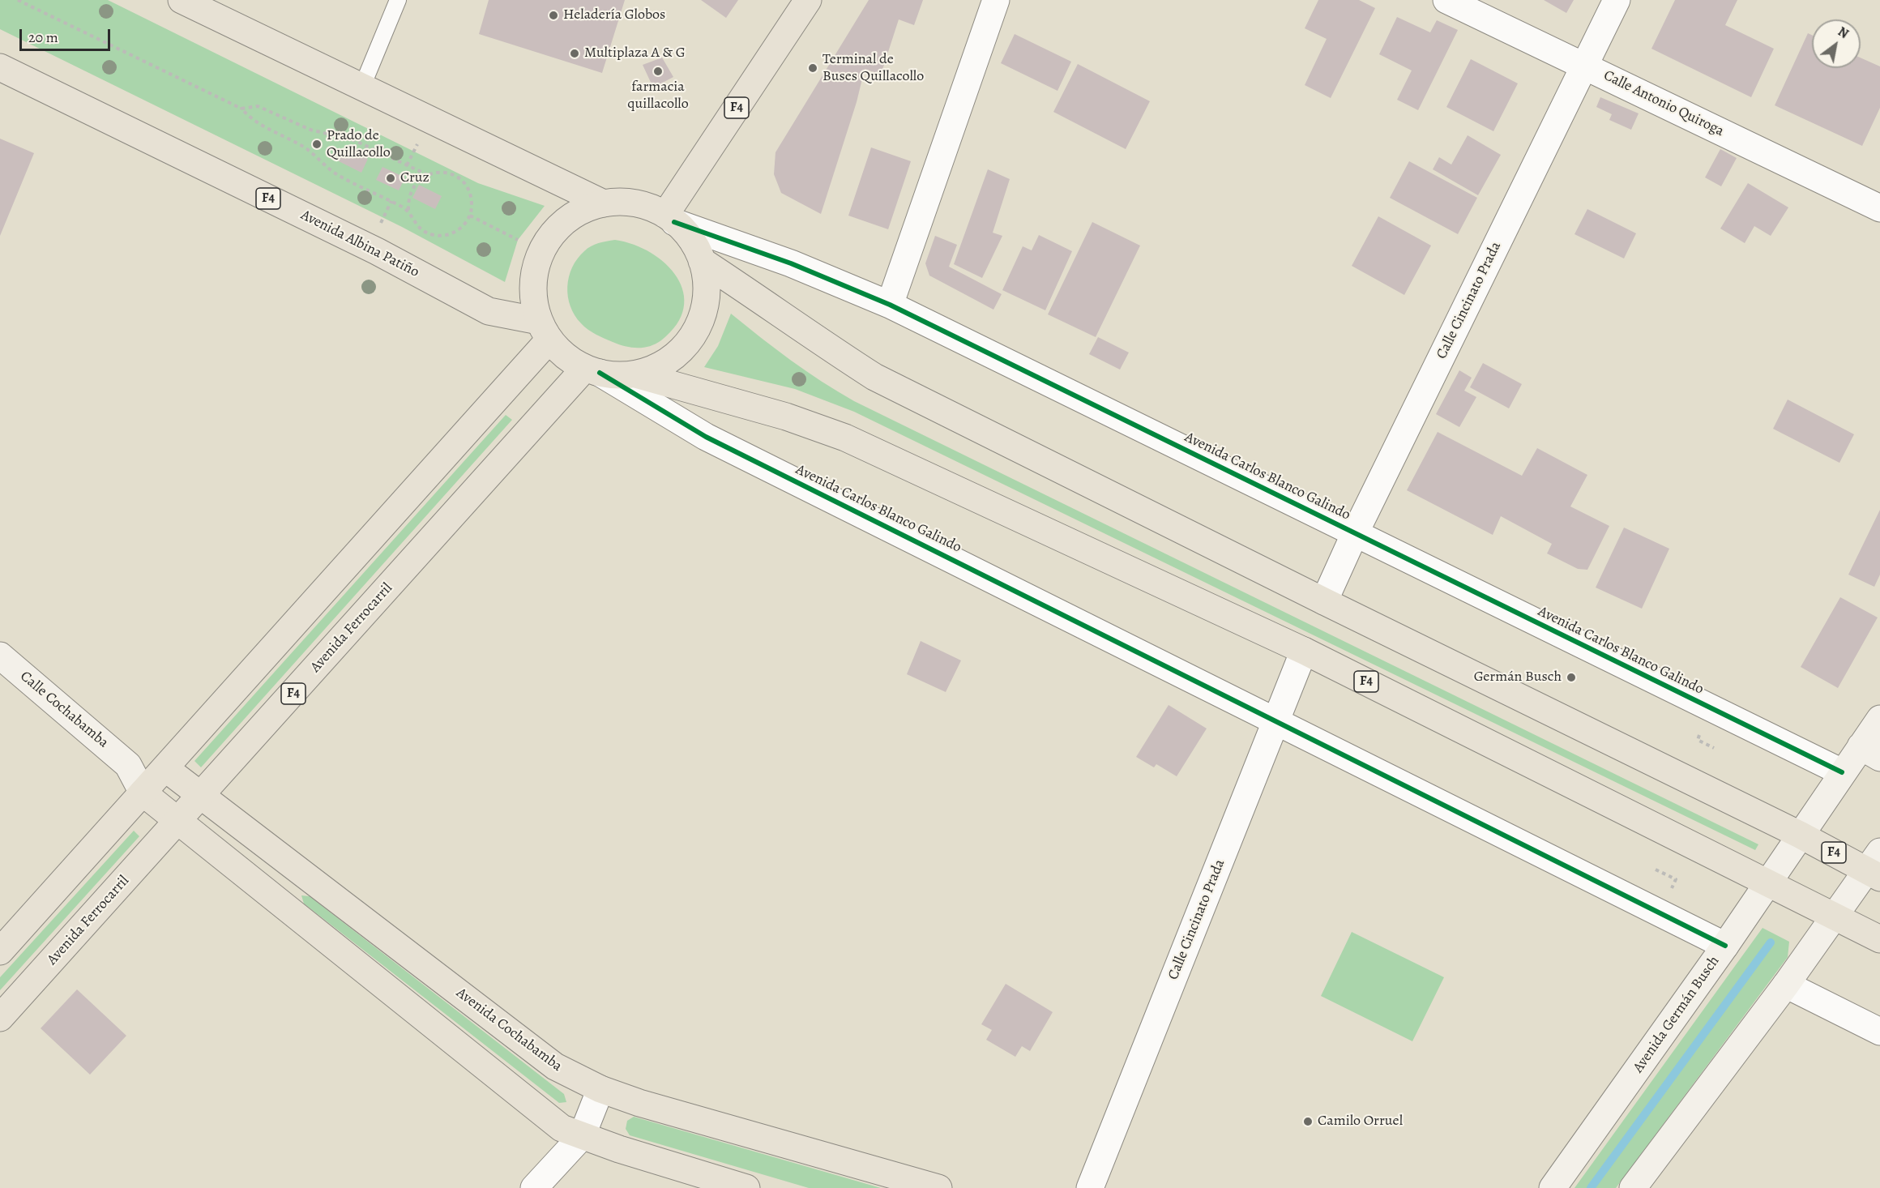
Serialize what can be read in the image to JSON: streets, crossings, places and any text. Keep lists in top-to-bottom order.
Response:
{
  "streets": {
    "main road": [
      "F4",
      "Avenida Albina Patiño",
      "Avenida Ferrocarril",
      "Calle Cochabamba",
      "Avenida Germán Busch",
      "Avenida Cochabamba"
    ],
    "street": ["Calle Antonio Quiroga", "Calle Cincinato Prada", "Avenida Carlos Blanco Galindo"]
  },
  "crossings": [
    ["Calle Antonio Quiroga", "Calle Cincinato Prada"],
    ["F4", "Avenida Albina Patiño"],
    ["F4", "Calle Cincinato Prada"],
    ["F4", "Avenida Carlos Blanco Galindo"],
    ["F4", "Avenida Ferrocarril"],
    ["F4", "Avenida Germán Busch"],
    ["Avenida Albina Patiño", "Avenida Carlos Blanco Galindo"],
    ["Avenida Albina Patiño", "Avenida Ferrocarril"],
    ["Calle Cincinato Prada", "Avenida Carlos Blanco Galindo"],
    ["Avenida Carlos Blanco Galindo", "Avenida Ferrocarril"],
    ["Avenida Carlos Blanco Galindo", "Avenida Germán Busch"],
    ["Avenida Ferrocarril", "Avenida Cochabamba"]
  ],
  "places": [
    "Heladería Globos",
    "Multiplaza A & G",
    "Terminal de Buses Quillacollo",
    "farmacia quillacollo",
    "Prado de Quillacollo",
    "Cruz",
    "Germán Busch",
    "Camilo Orruel"
  ],
  "scale_bar": "20 m",
  "north": "top right"
}
